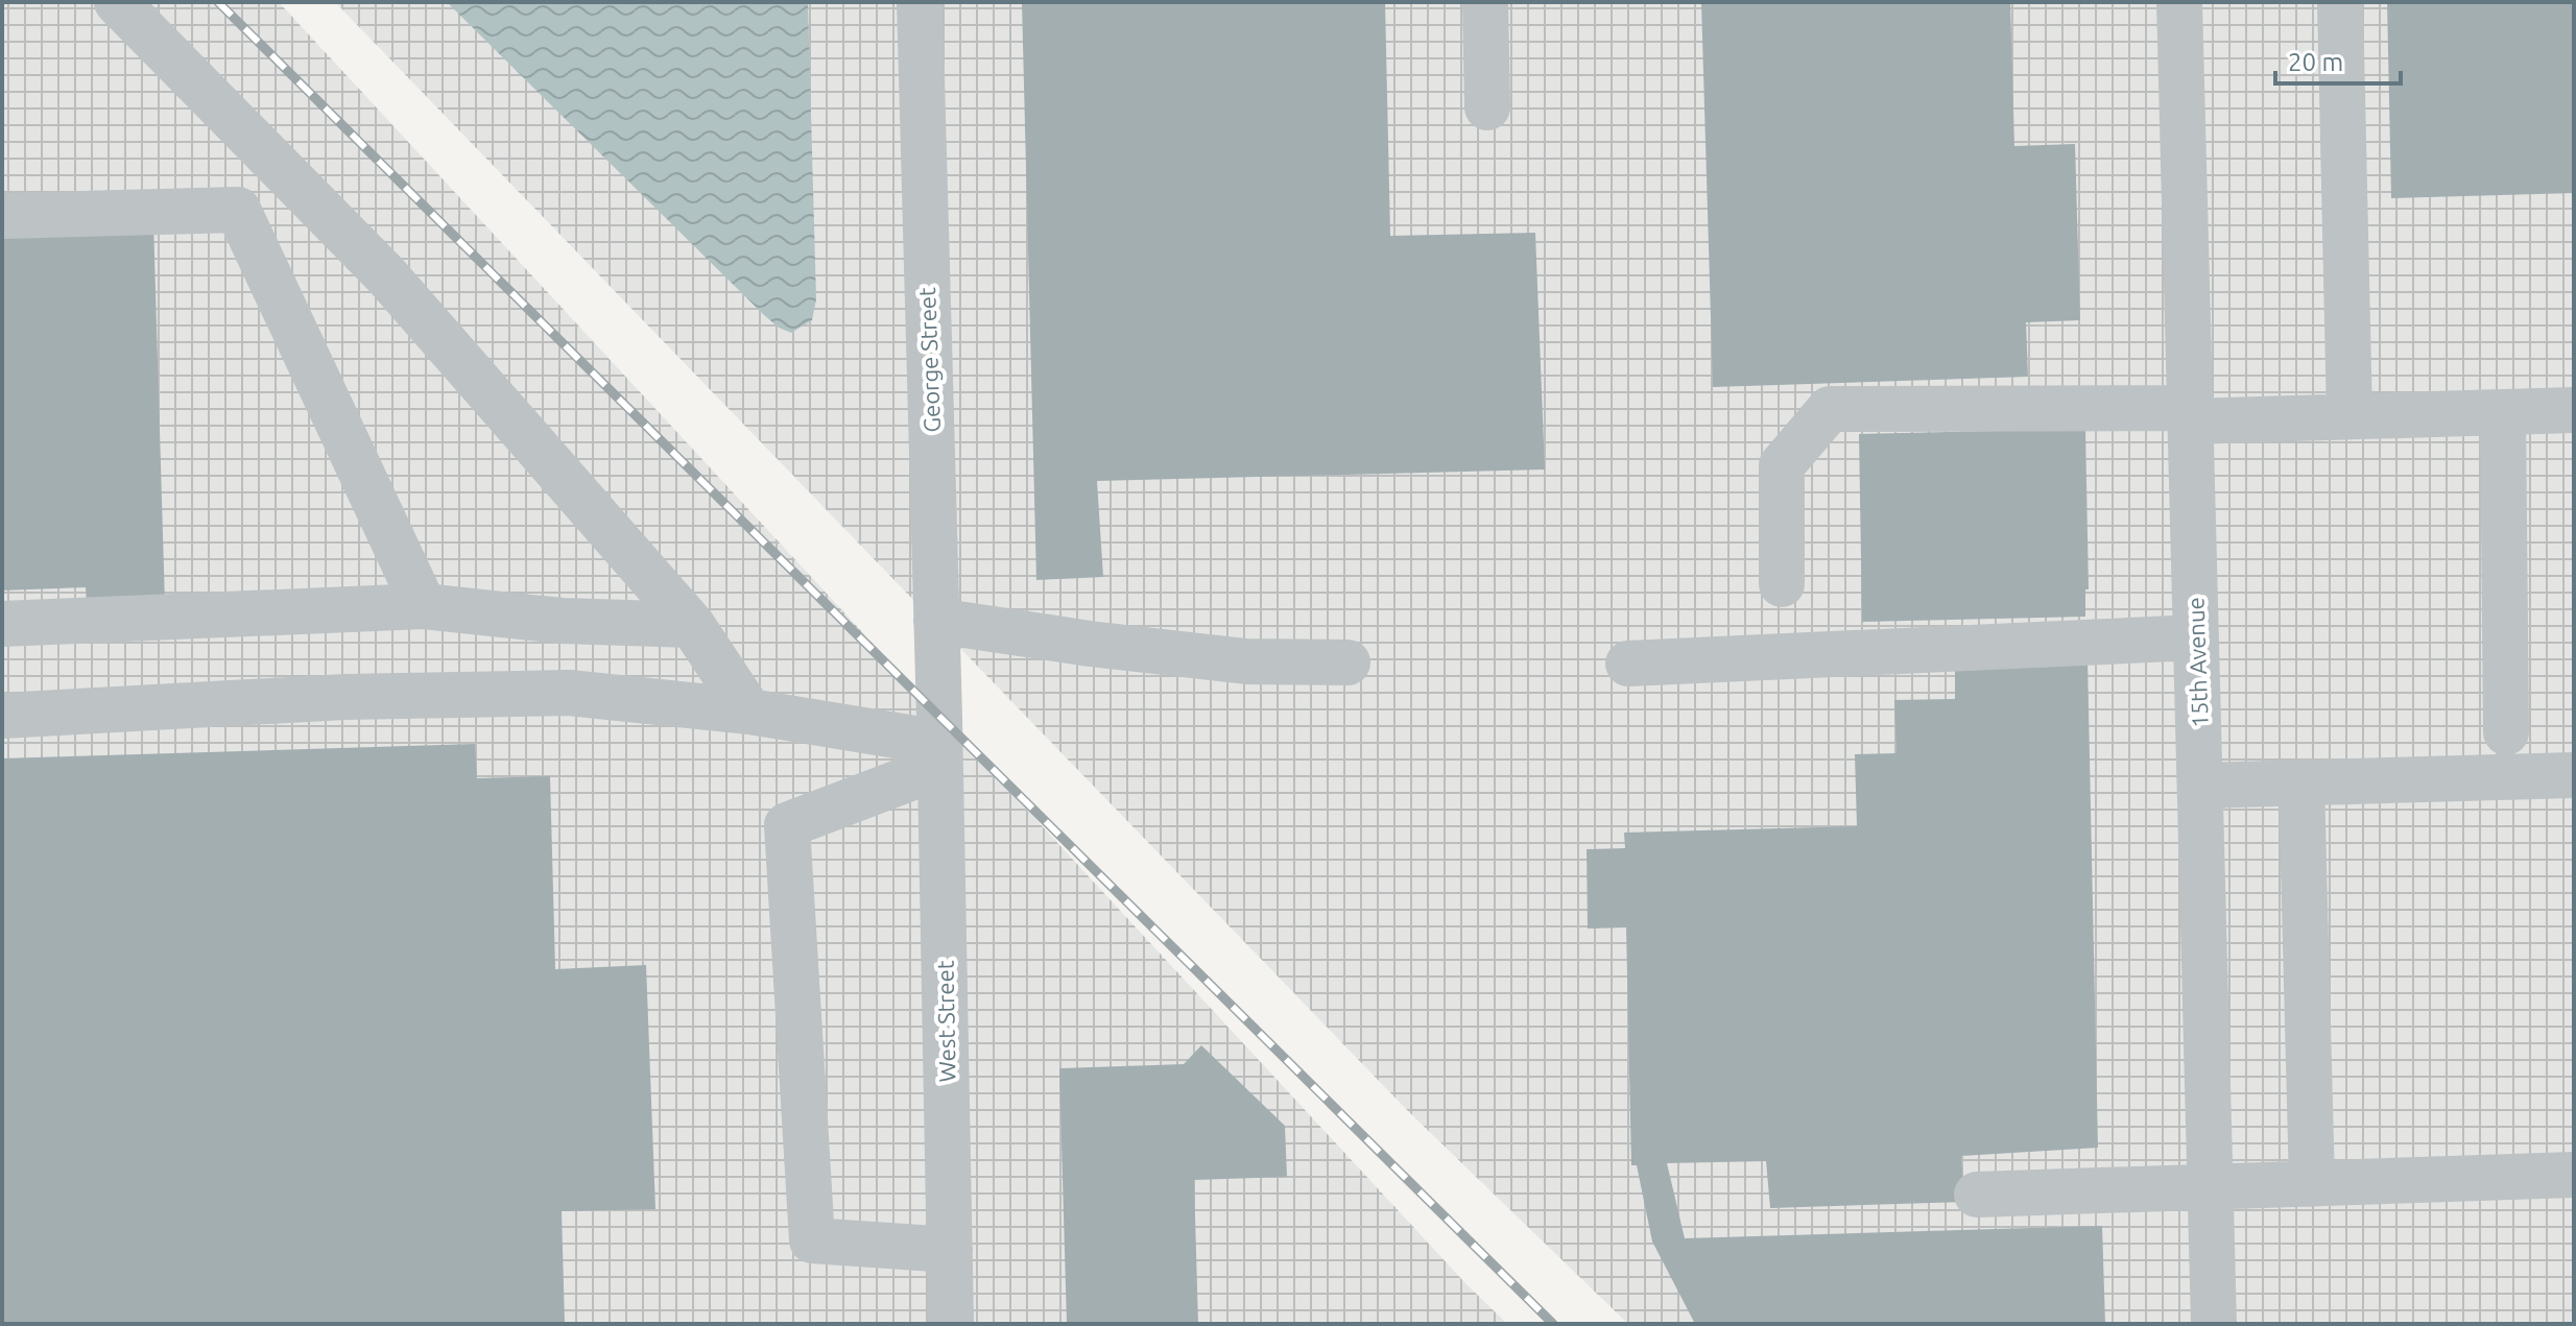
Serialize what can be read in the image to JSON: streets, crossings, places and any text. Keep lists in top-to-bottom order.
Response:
{
  "streets": {
    "street": ["George Street", "15th Avenue", "West Street"]
  },
  "crossings": [
    ["George Street", "West Street"]
  ],
  "scale_bar": "20 m"
}
